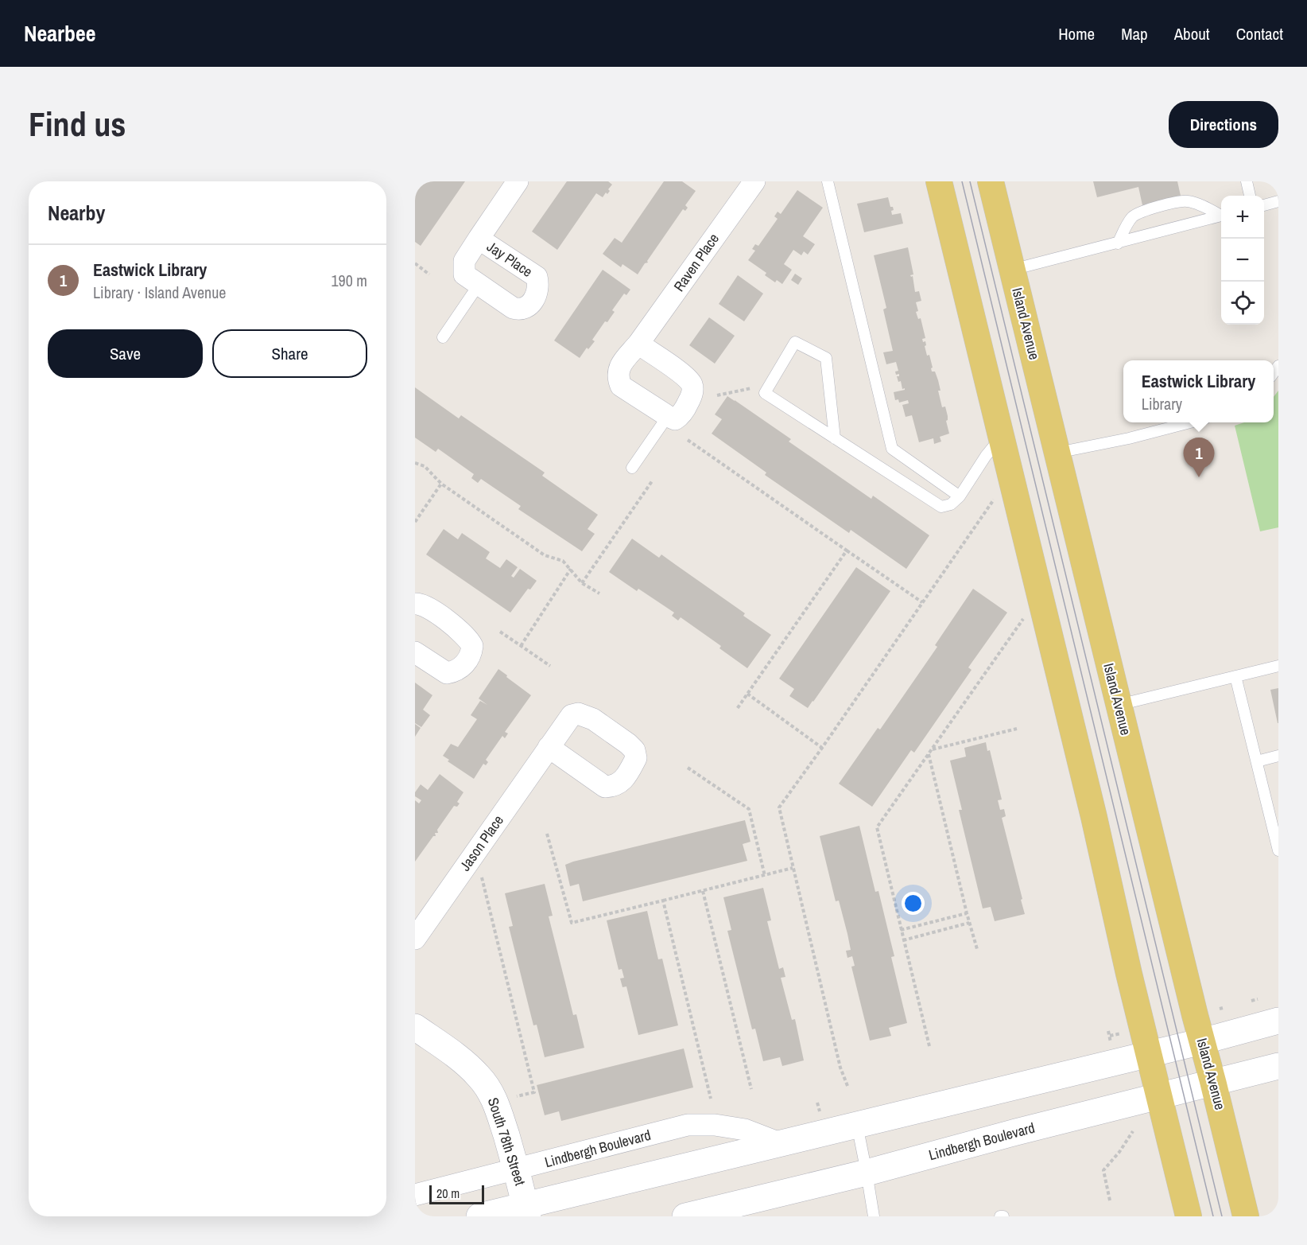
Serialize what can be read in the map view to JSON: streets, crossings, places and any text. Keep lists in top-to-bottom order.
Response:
{
  "streets": {
    "main road": ["Island Avenue", "South 78th Street", "Lindbergh Boulevard"],
    "street": ["Jay Place", "Raven Place", "Jason Place"]
  },
  "crossings": [
    ["Island Avenue", "Lindbergh Boulevard"],
    ["South 78th Street", "Lindbergh Boulevard"]
  ],
  "scale_bar": "20 m",
  "page": {
    "header": "Nearbee",
    "nav": [
      "Home",
      "Map",
      "About",
      "Contact"
    ],
    "buttons": [
      "Directions",
      ["Save", "Share"]
    ],
    "title": "Find us",
    "heading": "Nearby",
    "map_buttons": ["+", "−"],
    "list": [
      {
        "mark": "1",
        "name": "Eastwick Library",
        "note": "Library · Island Avenue",
        "value": "190 m"
      }
    ],
    "popup": ["Eastwick Library", "Library"],
    "pins": "1",
    "scale": "20 m"
  }
}
